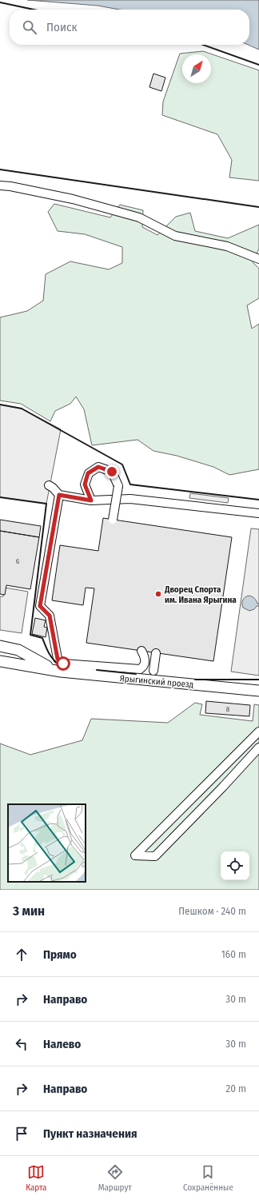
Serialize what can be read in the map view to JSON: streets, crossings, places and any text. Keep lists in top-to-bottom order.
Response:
{
  "streets": {
    "main road": ["Ярыгинский проезд"]
  },
  "places": ["Дворец Спорта им. Ивана Ярыгина"],
  "house_numbers": ["6", "8"],
  "north": "top right",
  "page": {
    "search": "Поиск",
    "heading": ["3 мин", "Пешком · 240 m"],
    "list": [
      ["Прямо", "160 m"],
      ["Направо", "30 m"],
      ["Налево", "30 m"],
      ["Направо", "20 m"],
      "Пункт назначения"
    ],
    "nav": ["Карта", "Маршрут", "Сохранённые"]
  }
}
